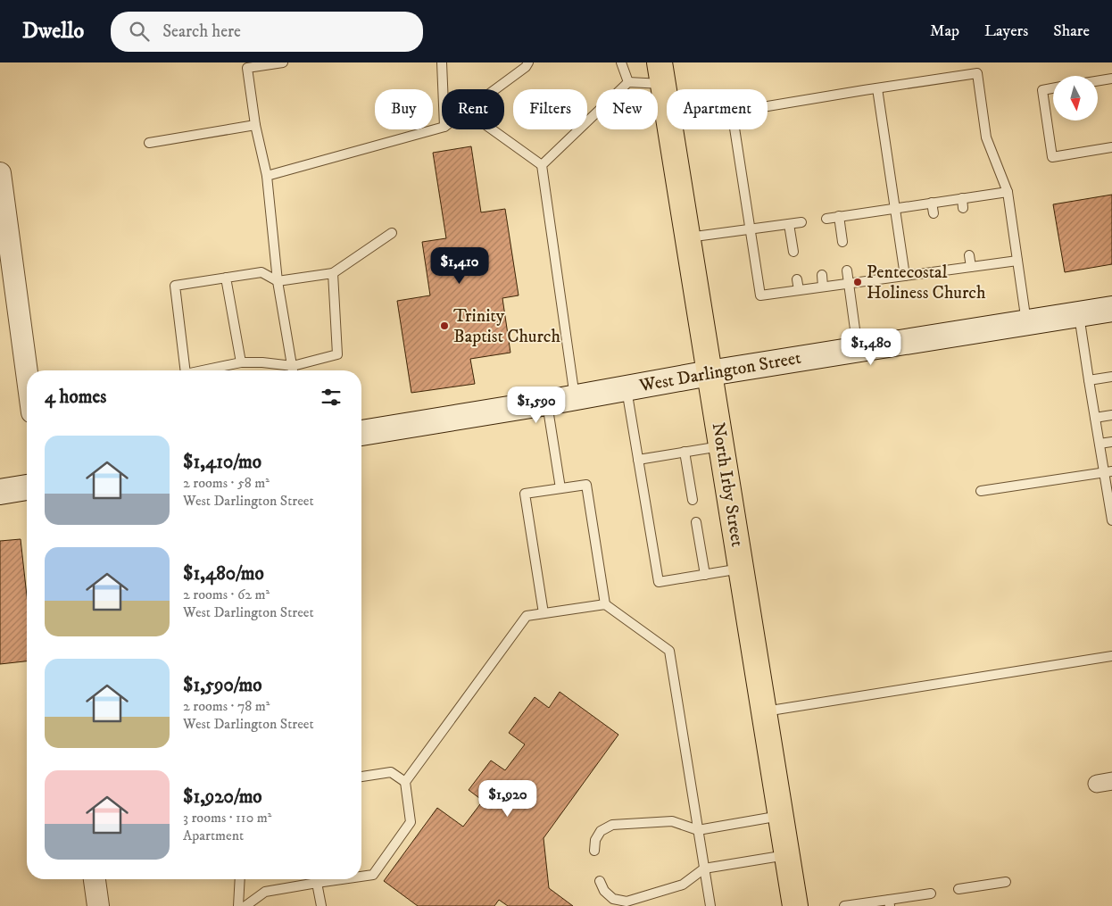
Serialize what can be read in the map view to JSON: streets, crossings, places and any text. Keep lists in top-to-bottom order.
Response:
{
  "streets": {
    "main road": ["West Darlington Street", "North Irby Street"]
  },
  "crossings": [
    ["West Darlington Street", "North Irby Street"]
  ],
  "places": ["Pentecostal Holiness Church", "Trinity Baptist Church"],
  "north": "bottom",
  "page": {
    "header": "Dwello",
    "search": "Search here",
    "nav": ["Map", "Layers", "Share"],
    "chip": [
      "Buy",
      "Rent",
      "Filters",
      "New",
      "Apartment"
    ],
    "price": [
      "$1,410",
      "$1,480",
      "$1,590",
      "$1,920"
    ],
    "heading": "4 homes",
    "list": [
      {
        "name": "$1,410/mo",
        "note": "2 rooms · 58 m² · West Darlington Street"
      },
      {
        "name": "$1,480/mo",
        "note": "2 rooms · 62 m² · West Darlington Street"
      },
      {
        "name": "$1,590/mo",
        "note": "2 rooms · 78 m² · West Darlington Street"
      },
      {
        "name": "$1,920/mo",
        "note": "3 rooms · 110 m² · Apartment"
      }
    ]
  }
}
